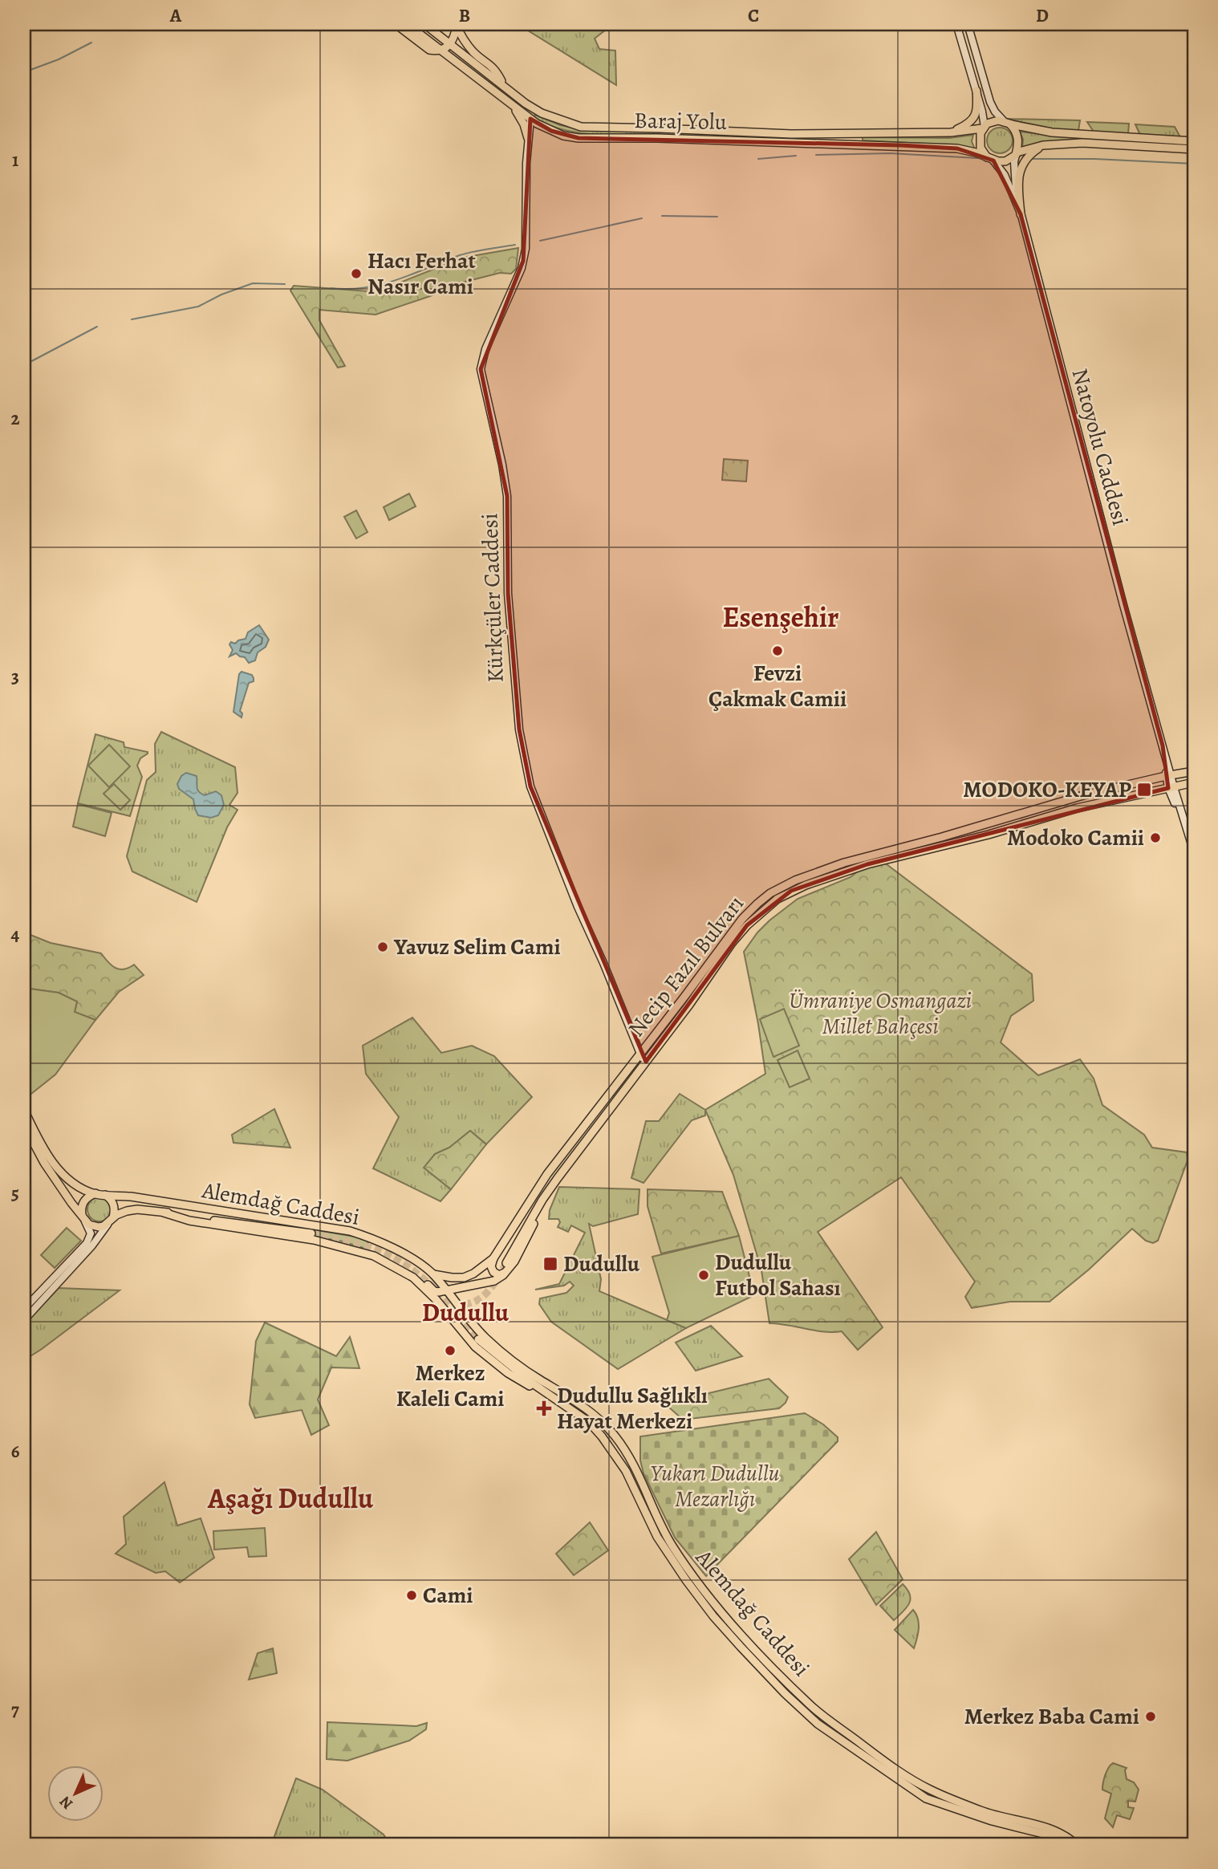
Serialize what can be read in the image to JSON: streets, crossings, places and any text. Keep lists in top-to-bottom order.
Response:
{
  "streets": {
    "main road": [
      "Baraj Yolu",
      "Natoyolu Caddesi",
      "Kürkçüler Caddesi",
      "Necip Fazıl Bulvarı",
      "Alemdağ Caddesi"
    ]
  },
  "crossings": [
    ["Baraj Yolu", "Natoyolu Caddesi"],
    ["Baraj Yolu", "Kürkçüler Caddesi"],
    ["Natoyolu Caddesi", "Necip Fazıl Bulvarı"],
    ["Kürkçüler Caddesi", "Necip Fazıl Bulvarı"],
    ["Necip Fazıl Bulvarı", "Alemdağ Caddesi"]
  ],
  "districts": ["Esenşehir", "Dudullu", "Aşağı Dudullu"],
  "parks": ["Ümraniye Osmangazi Millet Bahçesi", "Yukarı Dudullu Mezarlığı"],
  "places": {
    "other": [
      "Hacı Ferhat Nasır Cami",
      "Fevzi Çakmak Camii",
      "Modoko Camii",
      "Yavuz Selim Cami",
      "Dudullu Futbol Sahası",
      "Merkez Kaleli Cami",
      "Cami",
      "Merkez Baba Cami"
    ],
    "transit": ["MODOKO-KEYAP", "Dudullu"],
    "health": ["Dudullu Sağlıklı Hayat Merkezi"]
  },
  "north": "bottom left",
  "grid": {
    "columns": [
      "A",
      "B",
      "C",
      "D"
    ],
    "rows": [
      "1",
      "2",
      "3",
      "4",
      "5",
      "6",
      "7"
    ]
  }
}
